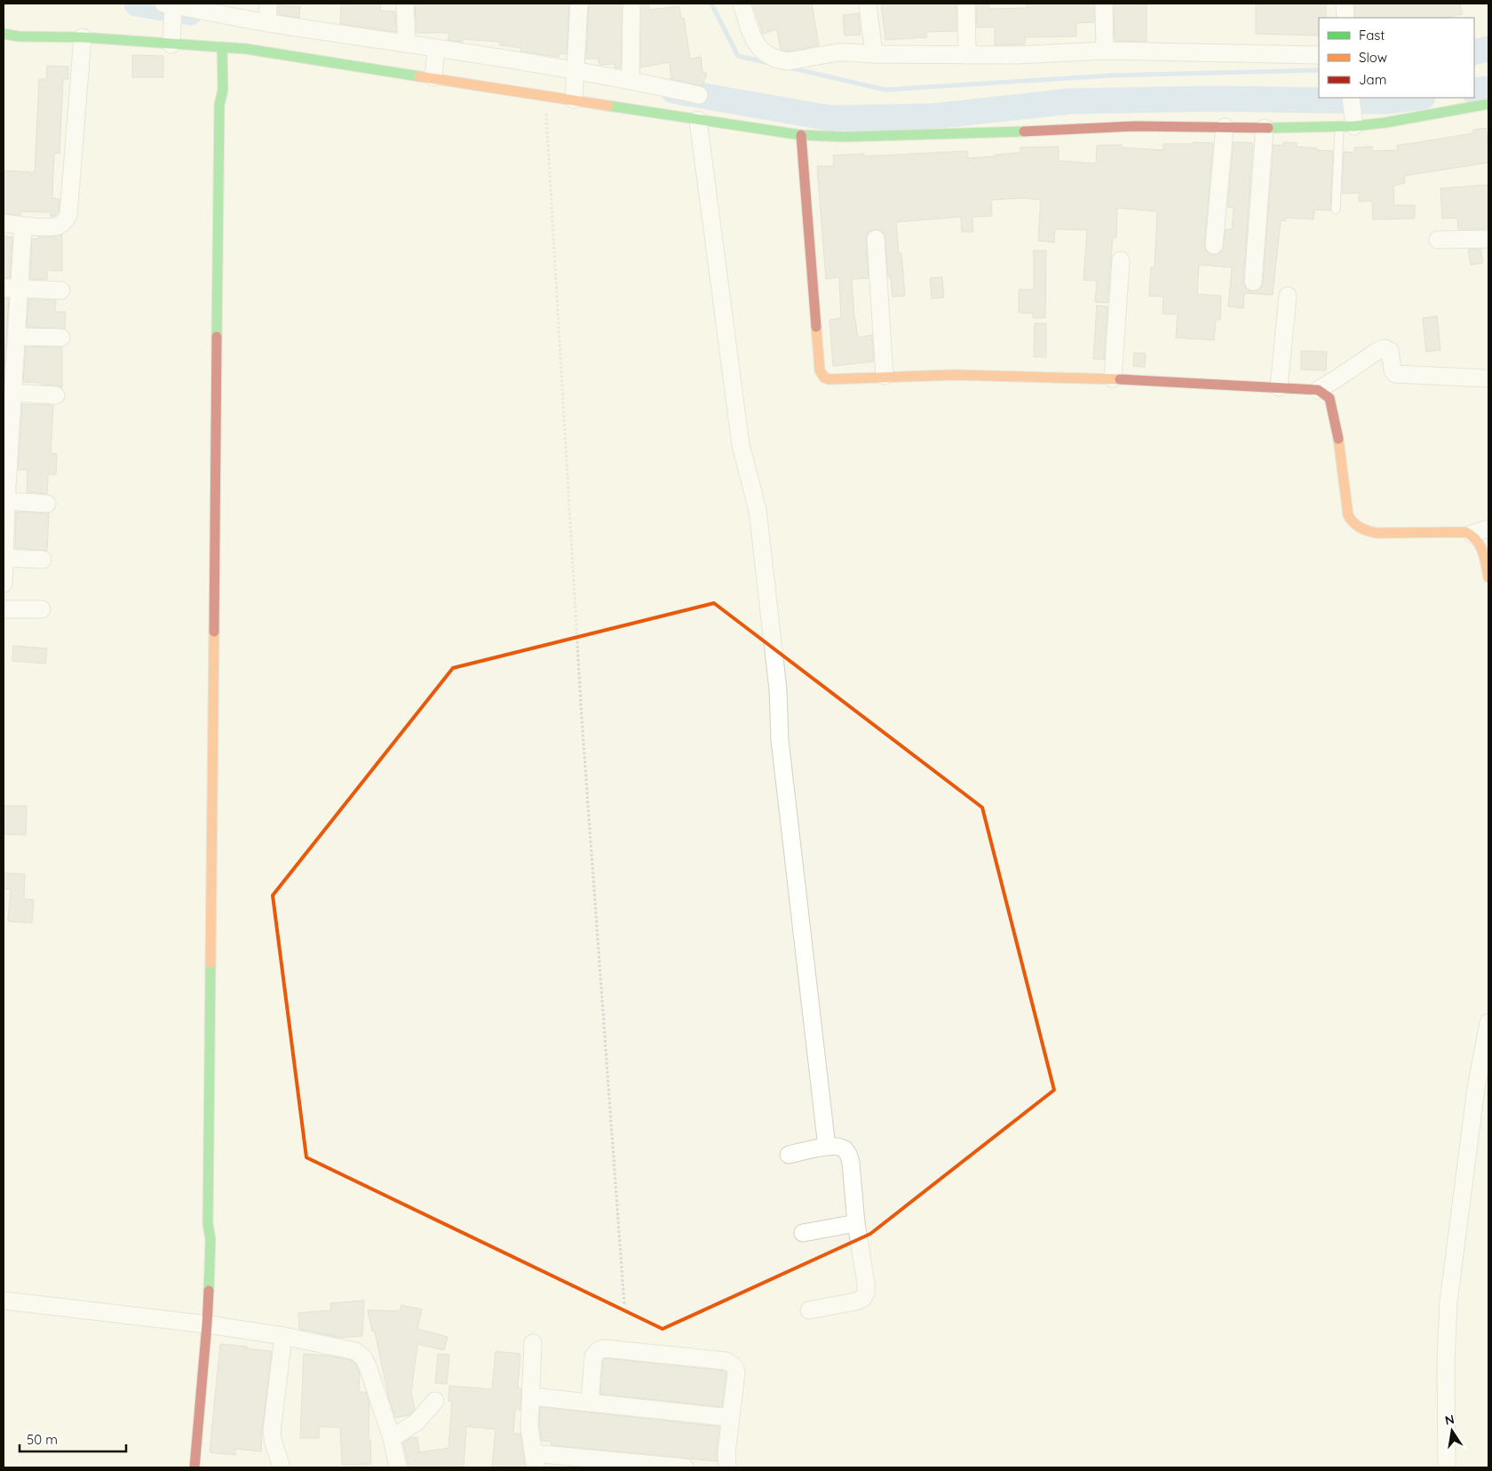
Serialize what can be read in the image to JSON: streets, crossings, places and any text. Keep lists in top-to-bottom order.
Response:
{
  "legend": ["Fast", "Slow", "Jam"],
  "scale_bar": "50 m",
  "north": "top"
}
